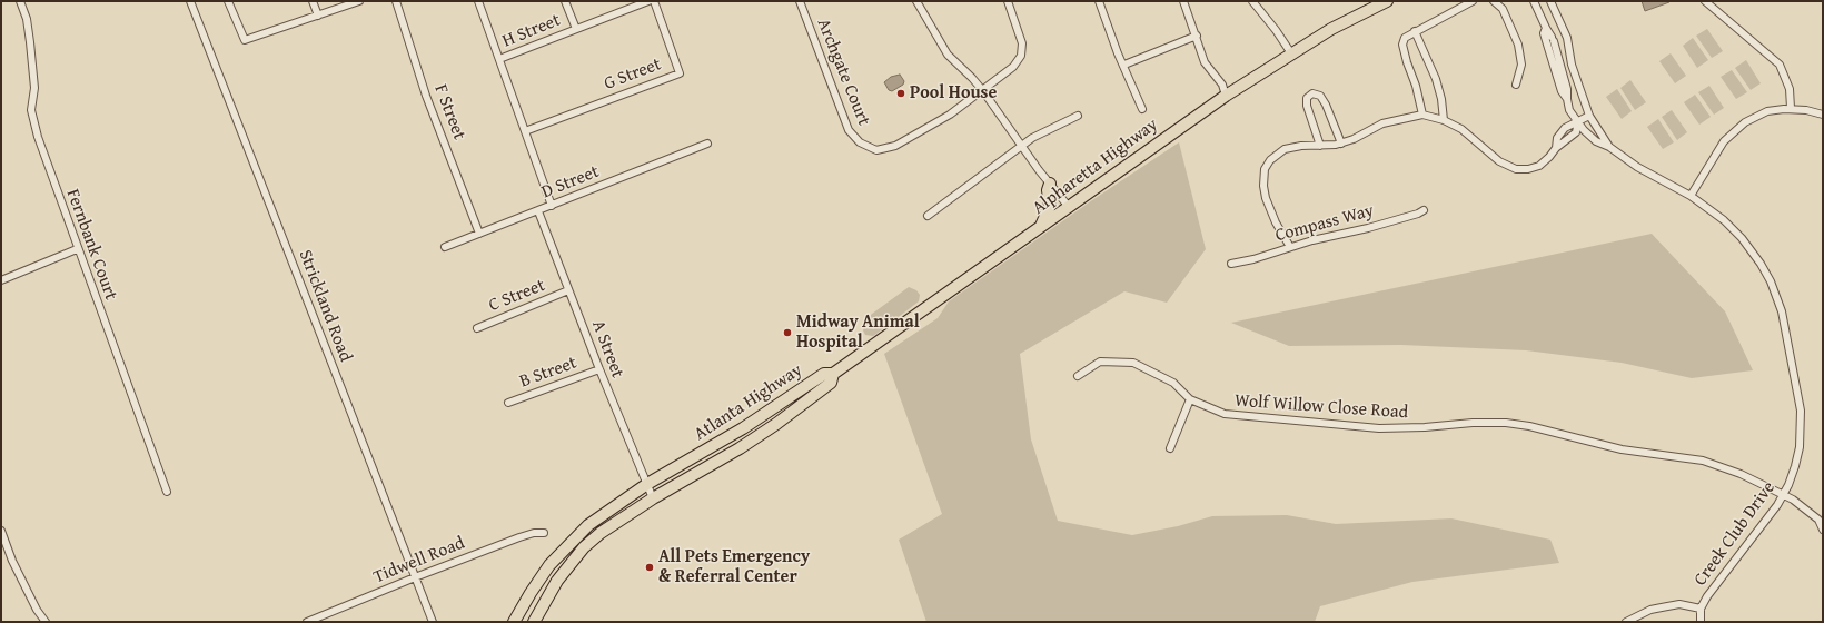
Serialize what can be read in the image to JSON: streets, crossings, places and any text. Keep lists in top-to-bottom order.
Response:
{
  "streets": {
    "main road": ["Alpharetta Highway", "Atlanta Highway"],
    "street": [
      "H Street",
      "Archgate Court",
      "G Street",
      "F Street",
      "D Street",
      "Compass Way",
      "Fernbank Court",
      "C Street",
      "Strickland Road",
      "A Street",
      "B Street",
      "Wolf Willow Close Road",
      "Creek Club Drive",
      "Tidwell Road"
    ]
  },
  "crossings": [
    ["F Street", "D Street"],
    ["Alpharetta Highway", "Atlanta Highway"],
    ["D Street", "A Street"],
    ["C Street", "A Street"],
    ["Strickland Road", "Tidwell Road"],
    ["A Street", "B Street"],
    ["A Street", "Atlanta Highway"],
    ["Wolf Willow Close Road", "Creek Club Drive"]
  ],
  "places": ["Pool House", "Midway Animal Hospital", "All Pets Emergency & Referral Center"]
}
